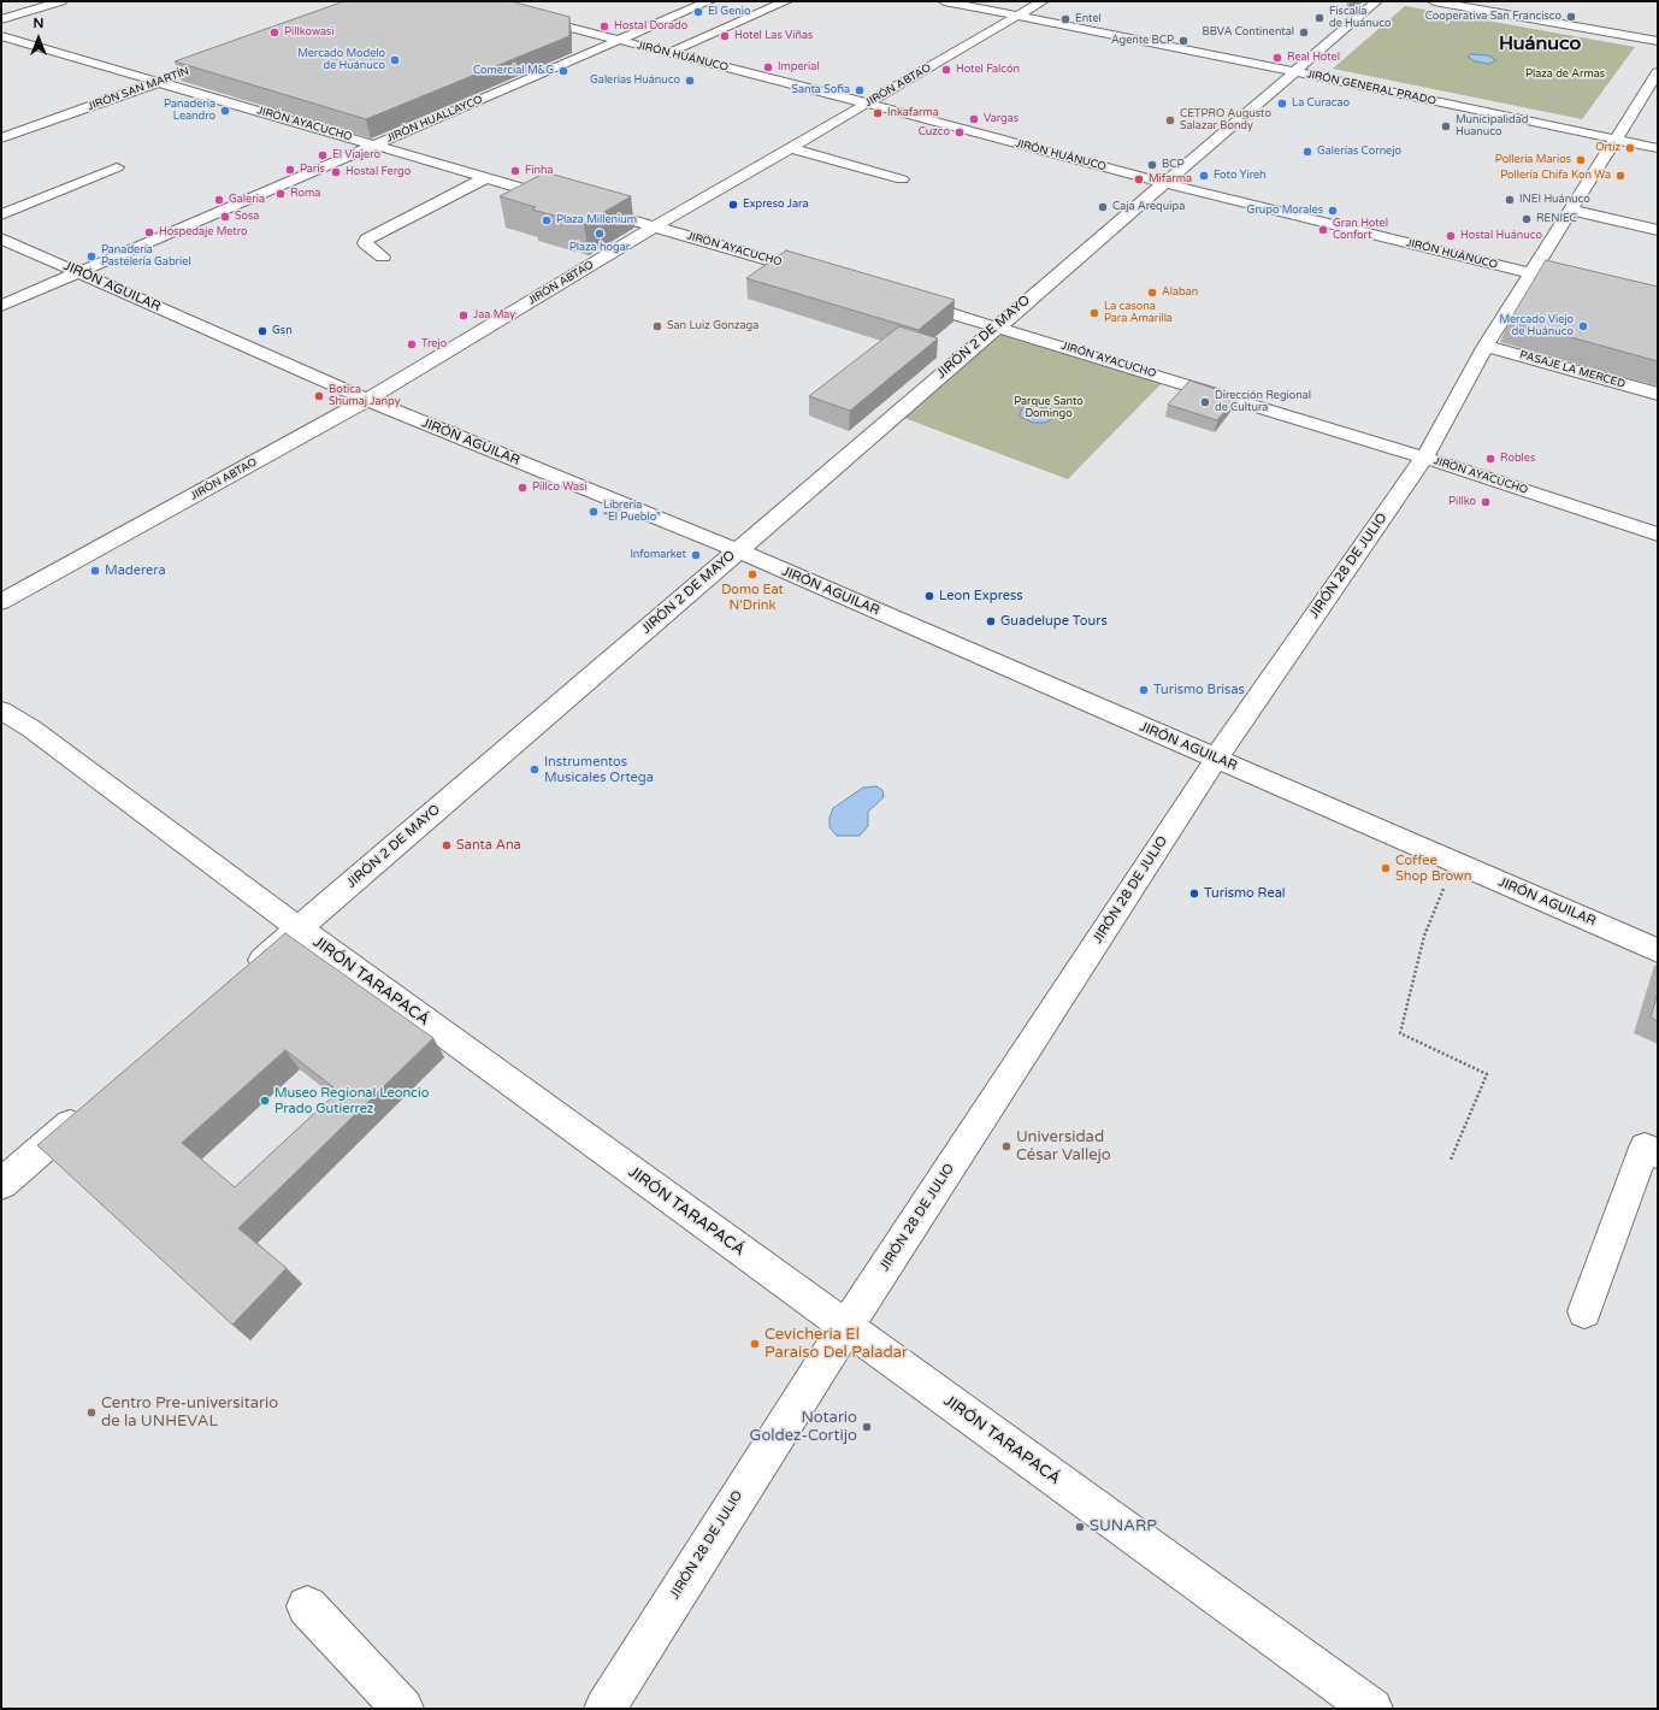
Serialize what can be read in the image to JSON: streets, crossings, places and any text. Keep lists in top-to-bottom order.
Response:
{
  "streets": {
    "street": [
      "JIRÓN HUÁNUCO",
      "JIRÓN ABTAO",
      "JIRÓN GENERAL PRADO",
      "JIRÓN SAN MARTÍN",
      "JIRÓN HUALLAYCO",
      "JIRÓN AYACUCHO",
      "JIRÓN AGUILAR",
      "JIRÓN 2 DE MAYO",
      "PASAJE LA MERCED",
      "JIRÓN 28 DE JULIO",
      "JIRÓN TARAPACÁ"
    ]
  },
  "crossings": [
    ["JIRÓN HUÁNUCO", "JIRÓN ABTAO"],
    ["JIRÓN HUÁNUCO", "JIRÓN HUALLAYCO"],
    ["JIRÓN HUÁNUCO", "JIRÓN 2 DE MAYO"],
    ["JIRÓN HUÁNUCO", "JIRÓN 28 DE JULIO"],
    ["JIRÓN ABTAO", "JIRÓN GENERAL PRADO"],
    ["JIRÓN ABTAO", "JIRÓN AYACUCHO"],
    ["JIRÓN ABTAO", "JIRÓN AGUILAR"],
    ["JIRÓN GENERAL PRADO", "JIRÓN 2 DE MAYO"],
    ["JIRÓN GENERAL PRADO", "JIRÓN 28 DE JULIO"],
    ["JIRÓN SAN MARTÍN", "JIRÓN AYACUCHO"],
    ["JIRÓN HUALLAYCO", "JIRÓN AYACUCHO"],
    ["JIRÓN HUALLAYCO", "JIRÓN AGUILAR"],
    ["JIRÓN AYACUCHO", "JIRÓN 2 DE MAYO"],
    ["JIRÓN AYACUCHO", "JIRÓN 28 DE JULIO"],
    ["JIRÓN AGUILAR", "JIRÓN 2 DE MAYO"],
    ["JIRÓN AGUILAR", "JIRÓN 28 DE JULIO"],
    ["JIRÓN 2 DE MAYO", "JIRÓN TARAPACÁ"],
    ["PASAJE LA MERCED", "JIRÓN 28 DE JULIO"],
    ["JIRÓN 28 DE JULIO", "JIRÓN TARAPACÁ"]
  ],
  "districts": ["Huánuco"],
  "parks": ["Plaza de Armas", "Parque Santo Domingo"],
  "places": [
    "El Genio",
    "Cooperativa San Francisco",
    "Fiscalía de Huánuco",
    "Entel",
    "Hostal Dorado",
    "Pillkowasi",
    "BBVA Continental",
    "Hotel Las Viñas",
    "Agente BCP",
    "Real Hotel",
    "Mercado Modelo de Huánuco",
    "Imperial",
    "Hotel Falcón",
    "Comercial M&G",
    "Galerías Huánuco",
    "Santa Sofia",
    "La Curacao",
    "Panaderia Leandro",
    "Inkafarma",
    "Vargas",
    "CETPRO Augusto Salazar Bondy",
    "Municipalidad Huanuco",
    "Cuzco",
    "Ortiz",
    "Galerías Cornejo",
    "El Viajero",
    "Pollería Marios",
    "BCP",
    "París",
    "Finha",
    "Hostal Fergo",
    "Foto Yireh",
    "Pollería Chifa Kon Wa",
    "Mifarma",
    "Roma",
    "Galeria",
    "INEI Huánuco",
    "Expreso Jara",
    "Caja Arequipa",
    "Grupo Morales",
    "Sosa",
    "RENIEC",
    "Plaza Millenium",
    "Gran Hotel Confort",
    "Hospedaje Metro",
    "Plaza hogar",
    "Hostal Huánuco",
    "Panadería Pastelería Gabriel",
    "Alaban",
    "La casona Para Amarilla",
    "Jaa May",
    "San Luiz Gonzaga",
    "Mercado Viejo de Huánuco",
    "Gsn",
    "Trejo",
    "Botica Shumaj Janpy",
    "Dirección Regional de Cultura",
    "Robles",
    "Pillco Wasi",
    "Pillko",
    "Librería “El Pueblo”",
    "Infomarket",
    "Maderera",
    "Domo Eat N'Drink",
    "Leon Express",
    "Guadelupe Tours",
    "Turismo Brisas",
    "Instrumentos Musicales Ortega",
    "Santa Ana",
    "Coffee Shop Brown",
    "Turismo Real",
    "Museo Regional Leoncio Prado Gutierrez",
    "Universidad César Vallejo",
    "Cevicheria El Paraiso Del Paladar",
    "Centro Pre-universitario de la UNHEVAL",
    "Notario Goldez-Cortijo",
    "SUNARP"
  ],
  "north": "top"
}
